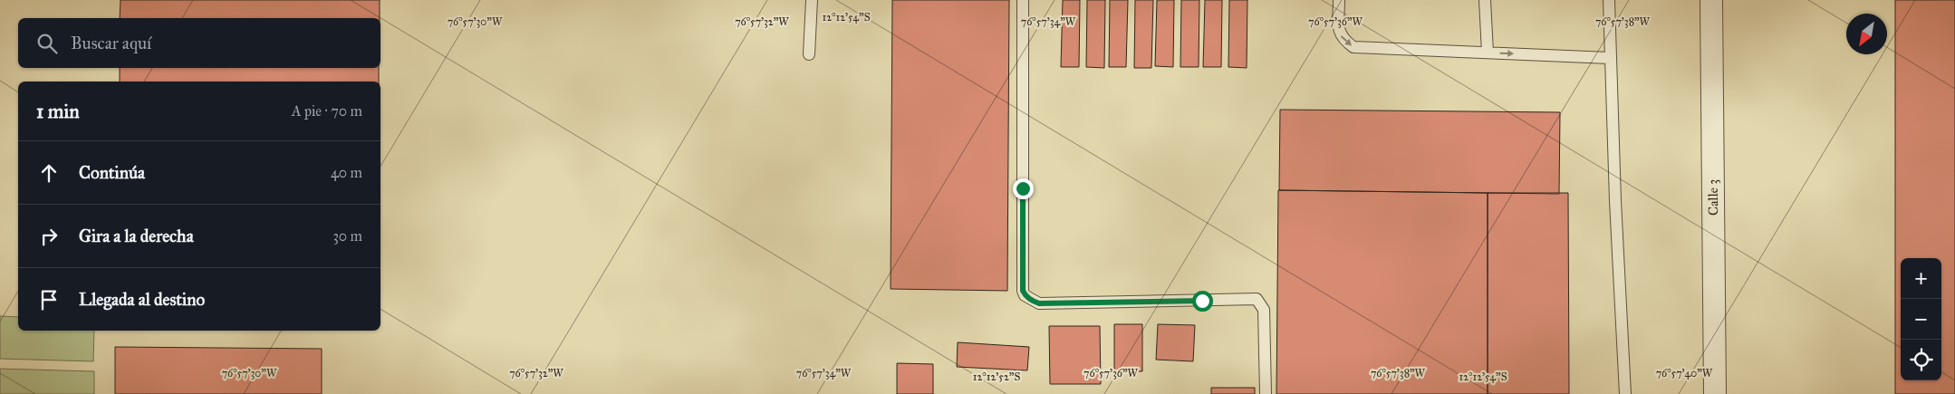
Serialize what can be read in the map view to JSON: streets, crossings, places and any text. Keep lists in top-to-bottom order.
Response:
{
  "streets": {
    "street": ["Calle 3"]
  },
  "north": "bottom left",
  "page": {
    "search": "Buscar aquí",
    "heading": ["1 min", "A pie · 70 m"],
    "list": [
      ["Continúa", "40 m"],
      ["Gira a la derecha", "30 m"],
      "Llegada al destino"
    ],
    "map_buttons": ["+", "−"]
  },
  "coordinates": [
    "12°12'54\"S",
    "76°57'30\"W",
    "76°57'32\"W",
    "76°57'34\"W",
    "76°57'36\"W",
    "76°57'38\"W",
    "76°57'40\"W",
    "12°12'52\"S"
  ]
}
